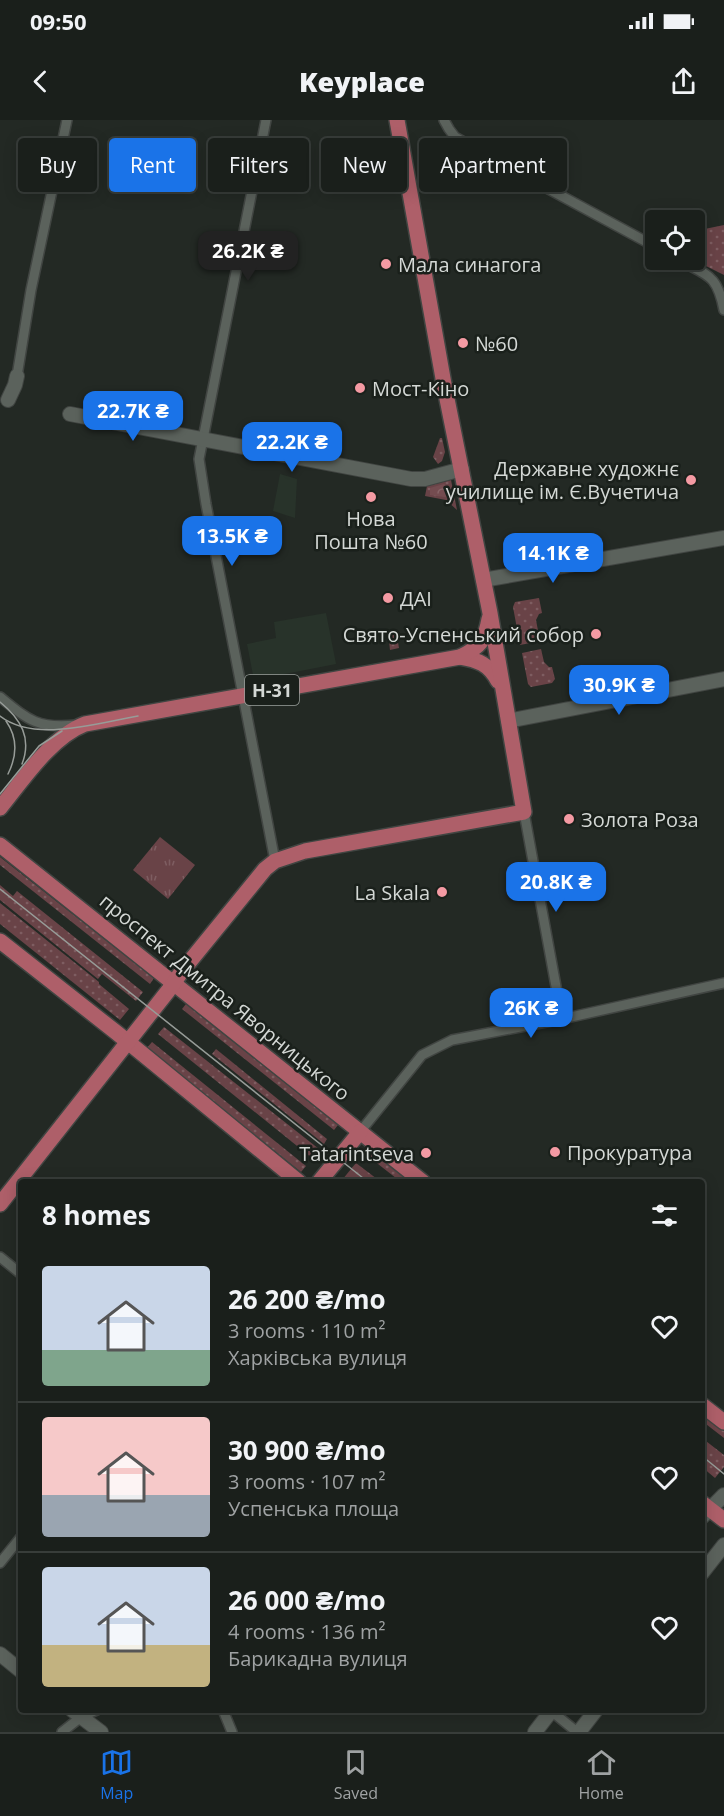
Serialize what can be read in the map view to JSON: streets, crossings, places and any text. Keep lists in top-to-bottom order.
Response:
{
  "streets": {
    "main road": ["Н-31", "проспект Дмитра Яворницького"]
  },
  "places": [
    "Мала синагога",
    "№60",
    "Мост-Кіно",
    "Державне художнє училище ім. Є.Вучетича",
    "Нова Пошта №60",
    "ДАІ",
    "Свято-Успенський собор",
    "Золота Роза",
    "La Skala",
    "Прокуратура",
    "Tatarintseva"
  ],
  "page": {
    "status": "09:50",
    "header": "Keyplace",
    "chip": [
      "Buy",
      "Rent",
      "Filters",
      "New",
      "Apartment"
    ],
    "price": [
      "26.2K ₴",
      "22.7K ₴",
      "22.2K ₴",
      "13.5K ₴",
      "14.1K ₴",
      "30.9K ₴",
      "20.8K ₴",
      "26K ₴"
    ],
    "heading": "8 homes",
    "list": [
      {
        "name": "26 200 ₴/mo",
        "note": "3 rooms · 110 m² · Харківська вулиця"
      },
      {
        "name": "30 900 ₴/mo",
        "note": "3 rooms · 107 m² · Успенська площа"
      },
      {
        "name": "26 000 ₴/mo",
        "note": "4 rooms · 136 m² · Барикадна вулиця"
      }
    ],
    "tabs": ["Map", "Saved", "Home"]
  }
}
